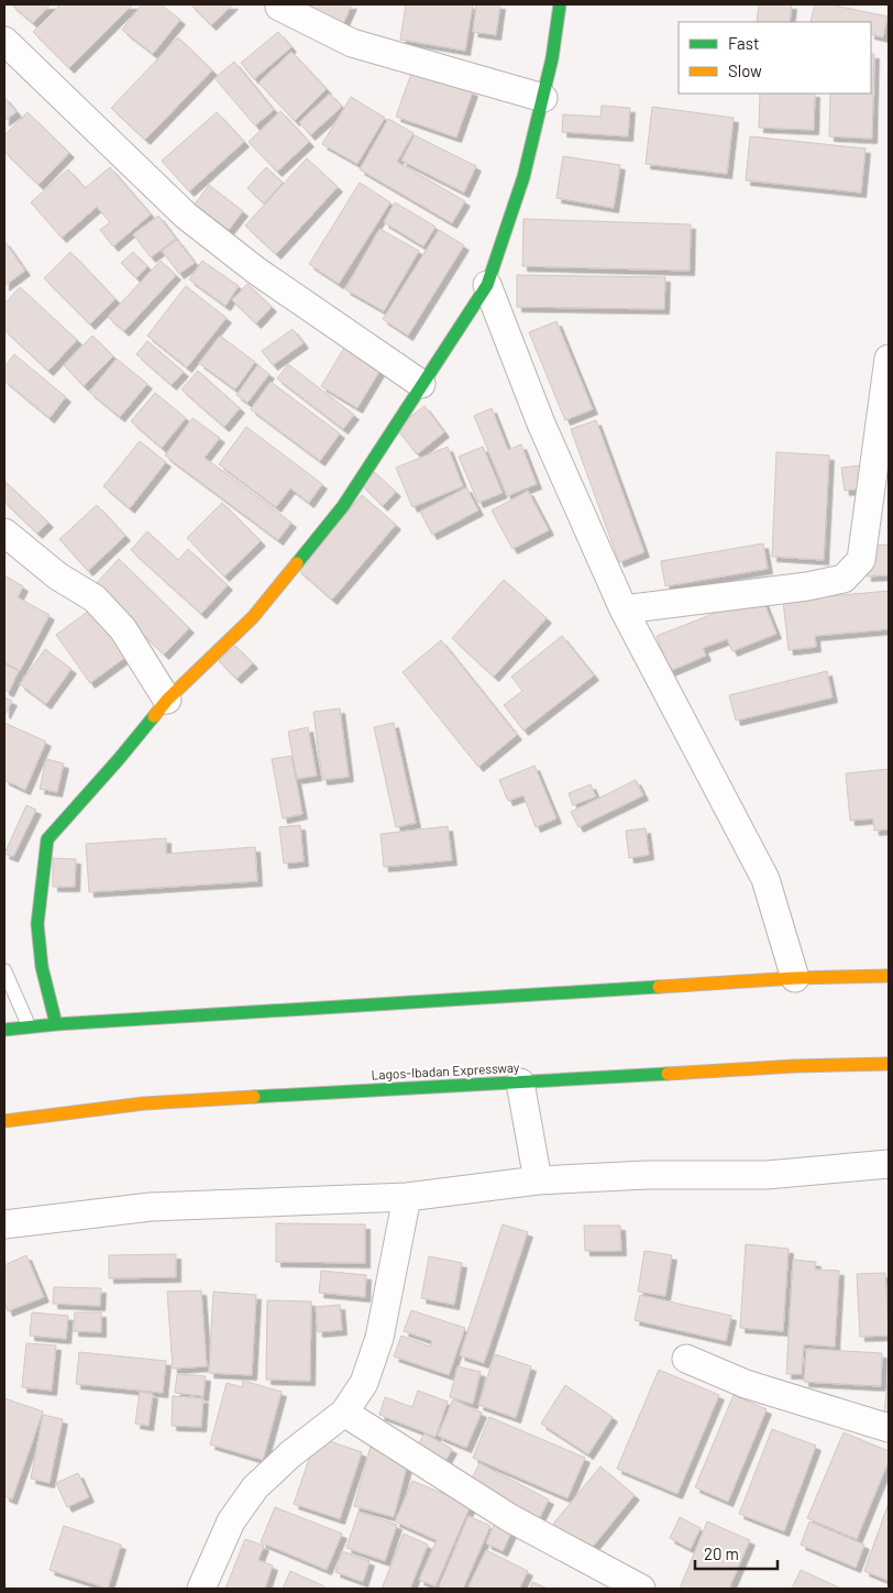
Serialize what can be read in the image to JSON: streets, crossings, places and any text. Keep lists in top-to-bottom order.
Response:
{
  "streets": {
    "main road": ["Lagos-Ibadan Expressway"]
  },
  "legend": ["Fast", "Slow"],
  "scale_bar": "20 m"
}
